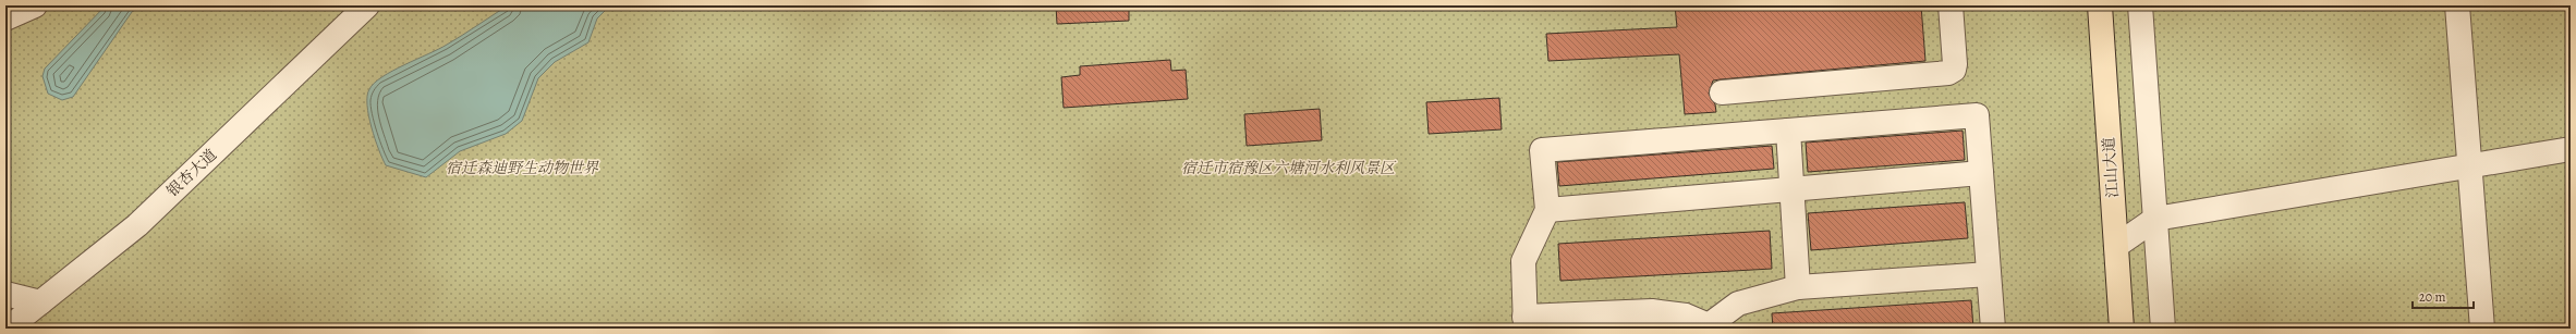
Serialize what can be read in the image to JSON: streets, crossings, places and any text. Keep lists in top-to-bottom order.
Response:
{
  "streets": {
    "main road": ["江山大道"],
    "street": ["银杏大道"]
  },
  "parks": ["宿迁森迪野生动物世界", "宿迁市宿豫区六塘河水利风景区"],
  "scale_bar": "20 m"
}
